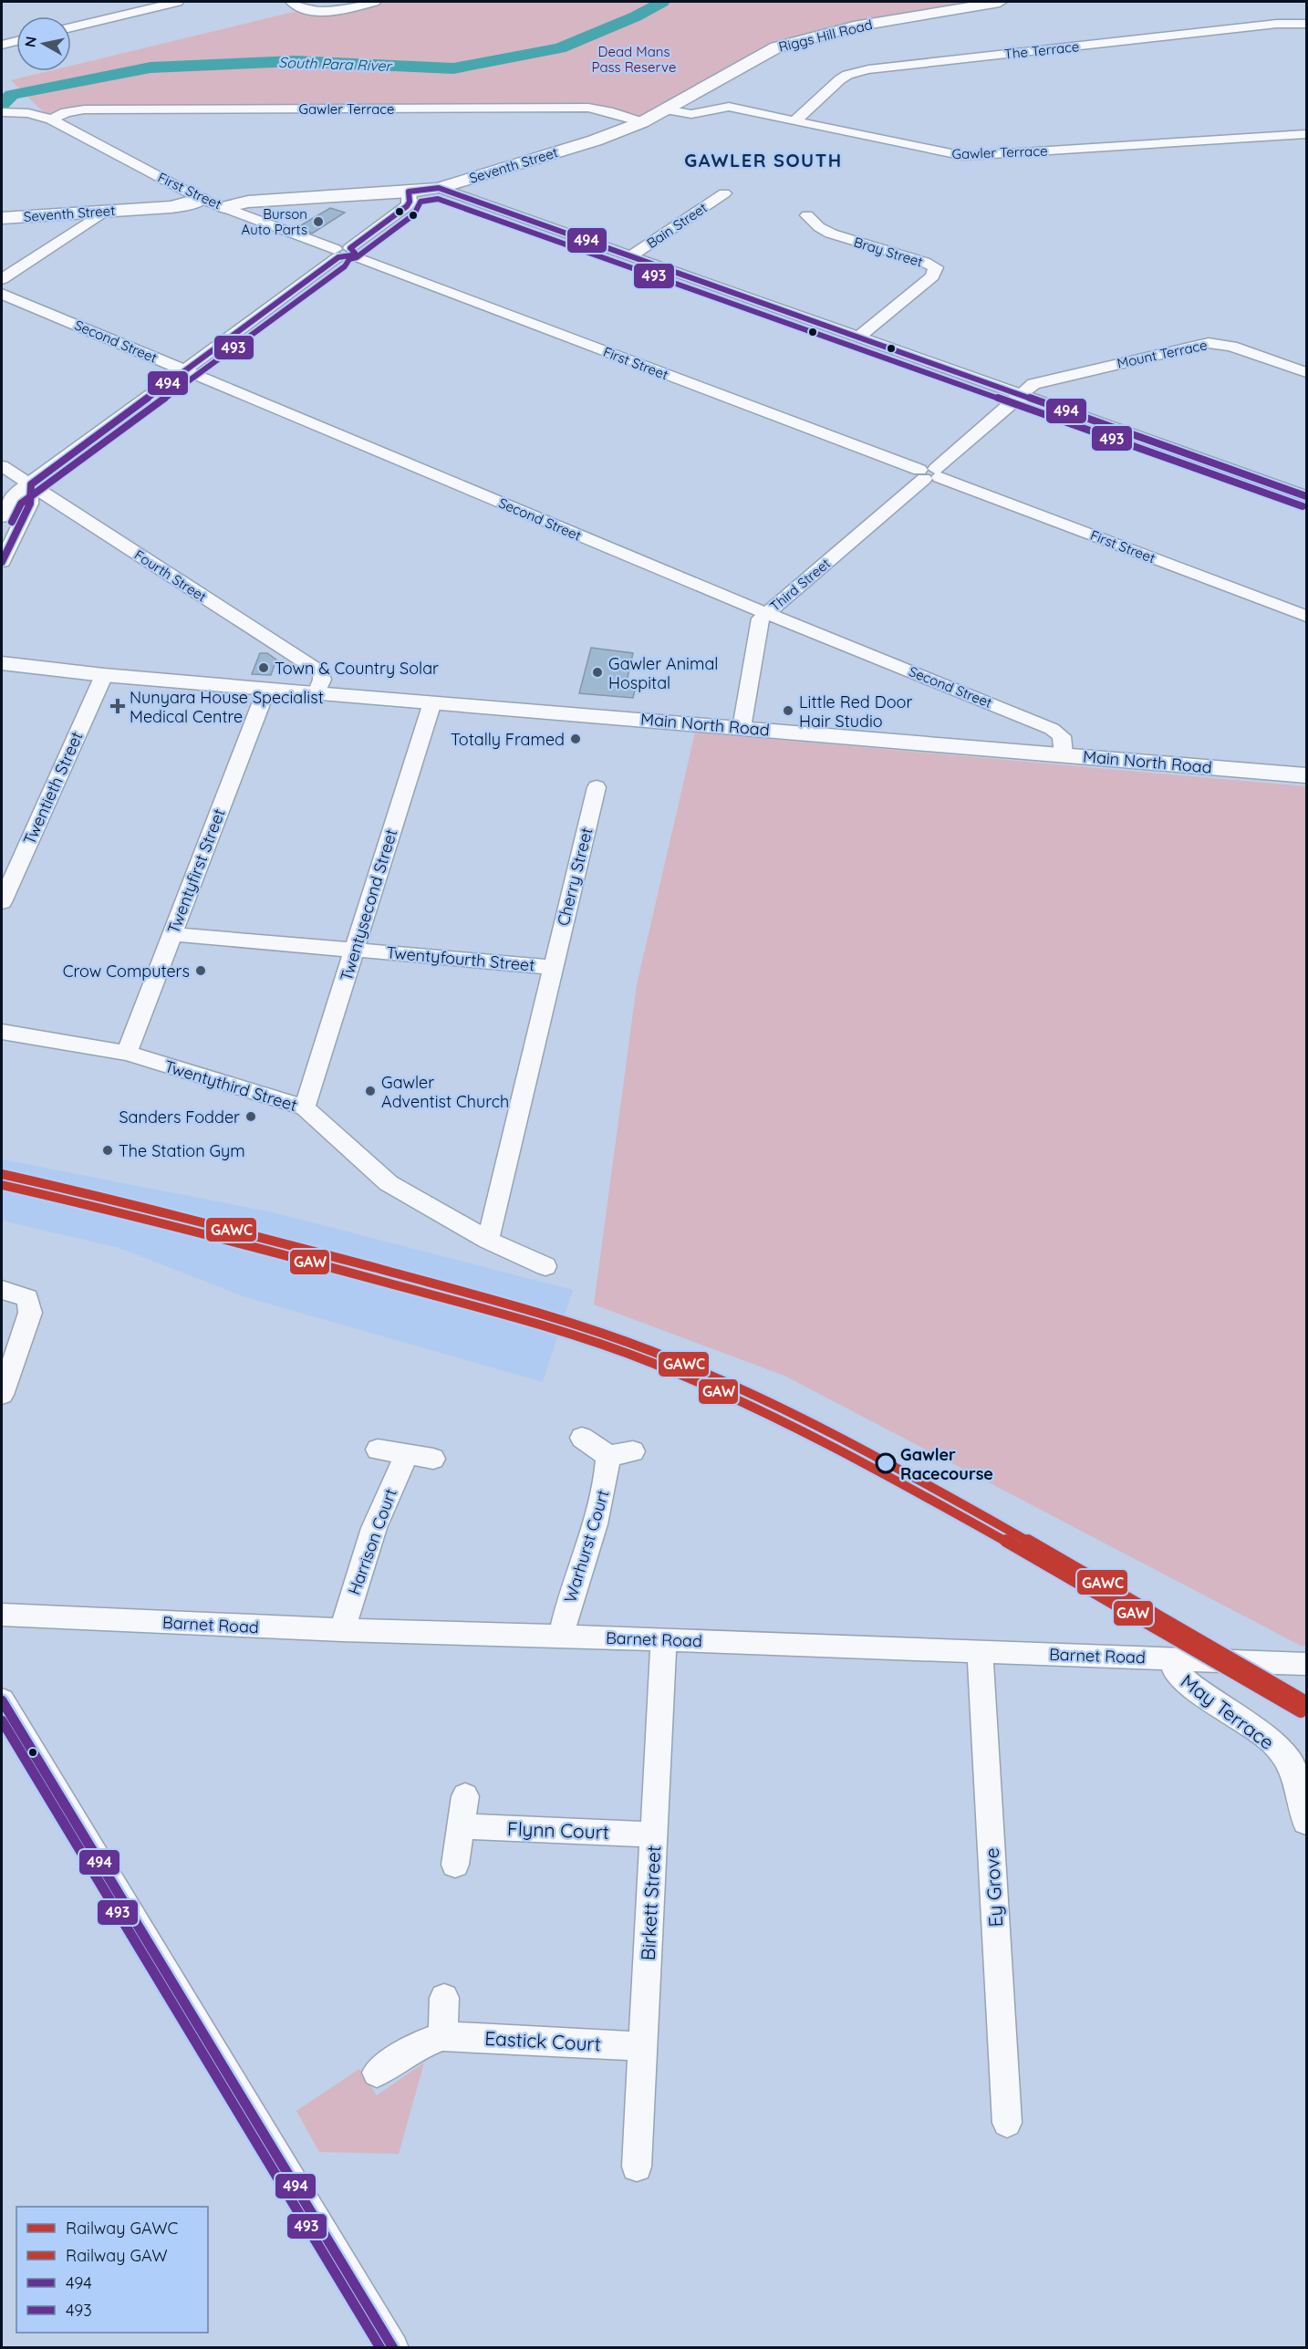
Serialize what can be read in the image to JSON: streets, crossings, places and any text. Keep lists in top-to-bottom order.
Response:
{
  "streets": {
    "main road": ["Riggs Hill Road", "Seventh Street", "Main North Road"],
    "street": [
      "The Terrace",
      "Gawler Terrace",
      "First Street",
      "Bain Street",
      "Bray Street",
      "Second Street",
      "Mount Terrace",
      "Fourth Street",
      "Third Street",
      "Twentieth Street",
      "Twentyfirst Street",
      "Cherry Street",
      "Twentysecond Street",
      "Twentyfourth Street",
      "Twentythird Street",
      "Harrison Court",
      "Warhurst Court",
      "Barnet Road",
      "May Terrace",
      "Flynn Court",
      "Ey Grove",
      "Birkett Street",
      "Eastick Court"
    ]
  },
  "crossings": [
    ["Riggs Hill Road", "Gawler Terrace"],
    ["Riggs Hill Road", "Seventh Street"],
    ["The Terrace", "Gawler Terrace"],
    ["Gawler Terrace", "Seventh Street"],
    ["Gawler Terrace", "First Street"],
    ["Seventh Street", "First Street"],
    ["First Street", "Third Street"],
    ["Second Street", "Third Street"],
    ["Second Street", "Main North Road"],
    ["Mount Terrace", "Third Street"],
    ["Fourth Street", "Main North Road"],
    ["Third Street", "Main North Road"],
    ["Main North Road", "Twentieth Street"],
    ["Main North Road", "Twentyfirst Street"],
    ["Main North Road", "Twentysecond Street"],
    ["Twentyfirst Street", "Twentyfourth Street"],
    ["Twentyfirst Street", "Twentythird Street"],
    ["Cherry Street", "Twentyfourth Street"],
    ["Cherry Street", "Twentythird Street"],
    ["Twentysecond Street", "Twentyfourth Street"],
    ["Twentysecond Street", "Twentythird Street"],
    ["Harrison Court", "Barnet Road"],
    ["Warhurst Court", "Barnet Road"],
    ["Barnet Road", "May Terrace"],
    ["Barnet Road", "Ey Grove"],
    ["Barnet Road", "Birkett Street"],
    ["Flynn Court", "Birkett Street"],
    ["Birkett Street", "Eastick Court"]
  ],
  "districts": ["GAWLER SOUTH"],
  "water": ["South Para River"],
  "parks": ["Dead Mans Pass Reserve"],
  "places": {
    "other": [
      "Burson Auto Parts",
      "Town & Country Solar",
      "Gawler Animal Hospital",
      "Little Red Door Hair Studio",
      "Totally Framed",
      "Crow Computers",
      "Gawler Adventist Church",
      "Sanders Fodder",
      "The Station Gym",
      "Gawler Racecourse"
    ],
    "health": ["Nunyara House Specialist Medical Centre"]
  },
  "lines": [
    "transit line 494",
    "transit line 493",
    "rail line GAWC",
    "rail line GAW"
  ],
  "legend": [
    "Railway GAWC",
    "Railway GAW",
    "494",
    "493"
  ],
  "north": "left"
}
